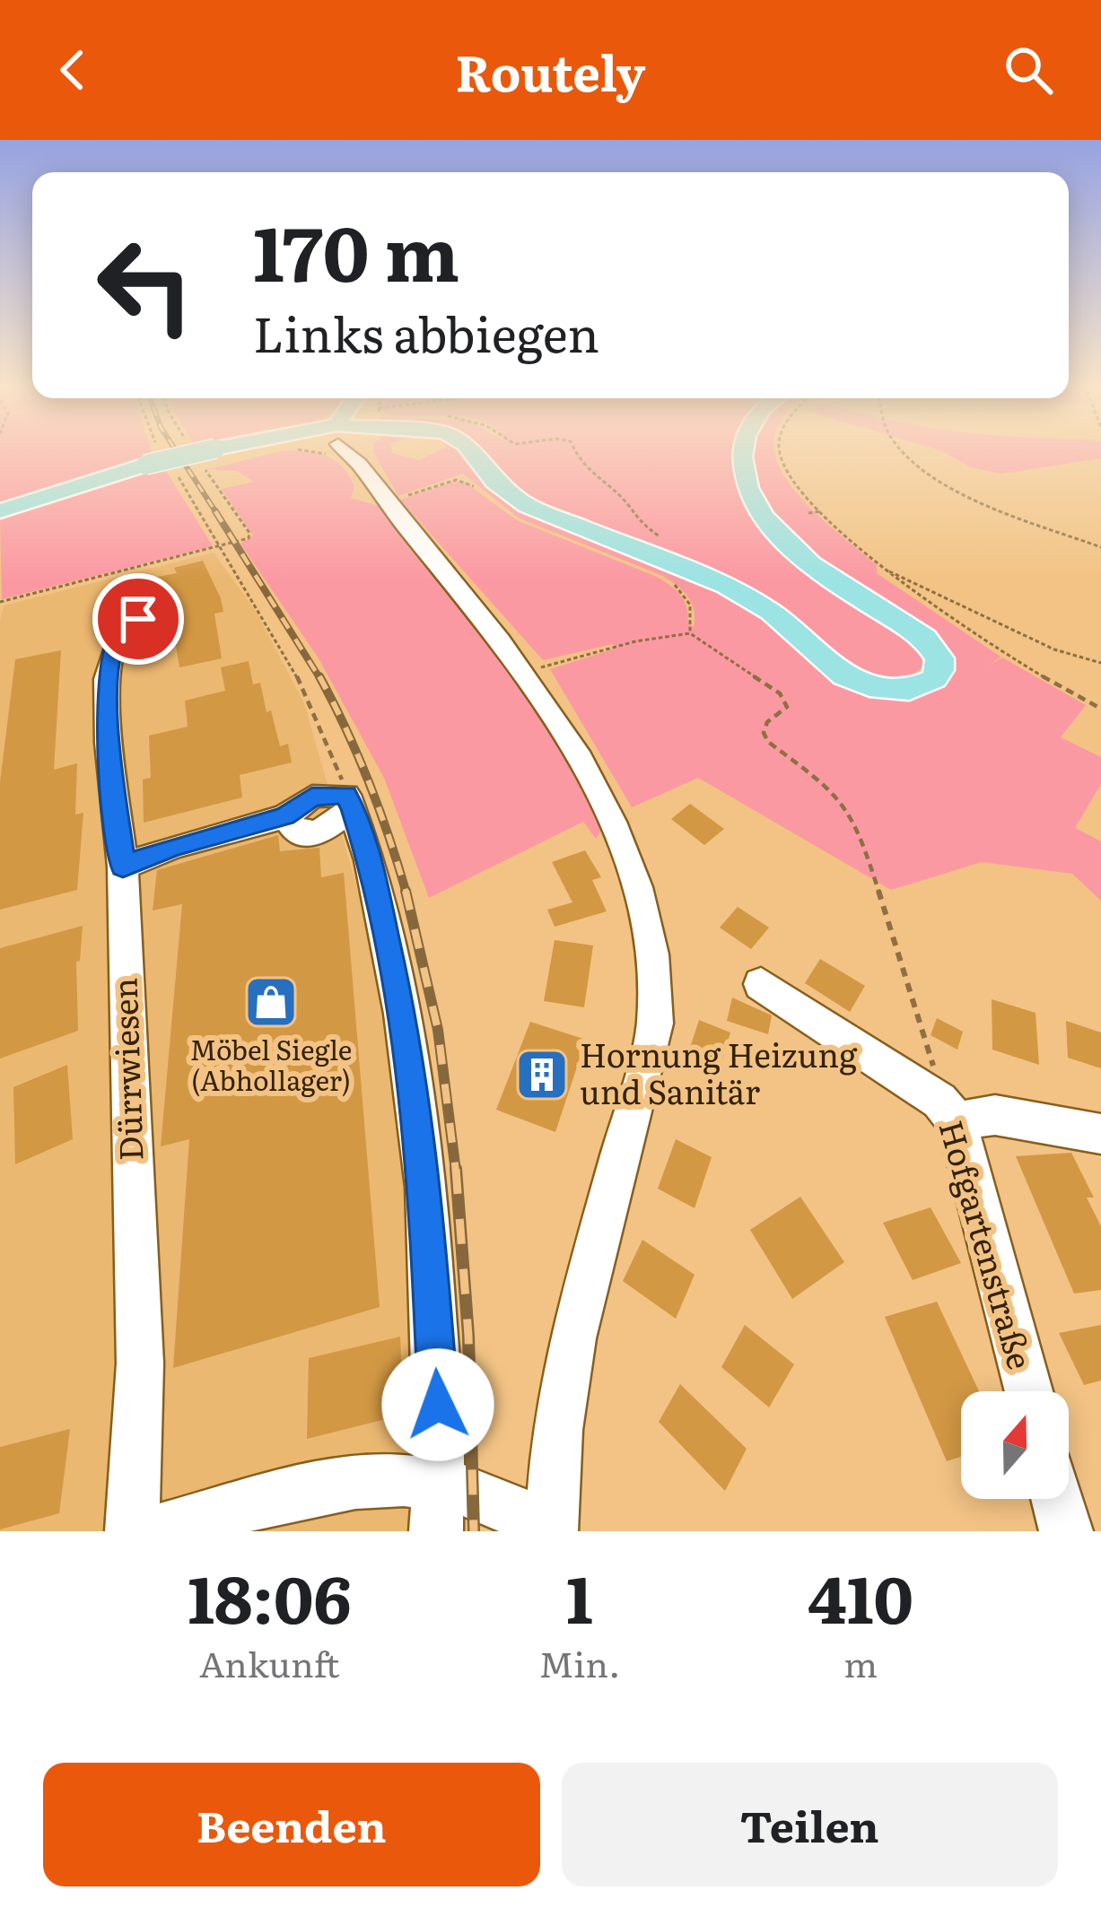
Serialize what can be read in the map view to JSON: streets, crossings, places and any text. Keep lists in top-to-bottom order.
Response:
{
  "streets": {
    "street": ["Dürrwiesen", "Hofgartenstraße"]
  },
  "places": {
    "shop": ["Möbel Siegle (Abhollager)"],
    "building": ["Hornung Heizung und Sanitär"]
  },
  "north": "top",
  "page": {
    "header": "Routely",
    "turn": ["170 m", "Links abbiegen"],
    "eta": [
      "18:06",
      "Ankunft",
      "1",
      "Min.",
      "410",
      "m"
    ],
    "buttons": ["Beenden", "Teilen"]
  }
}
